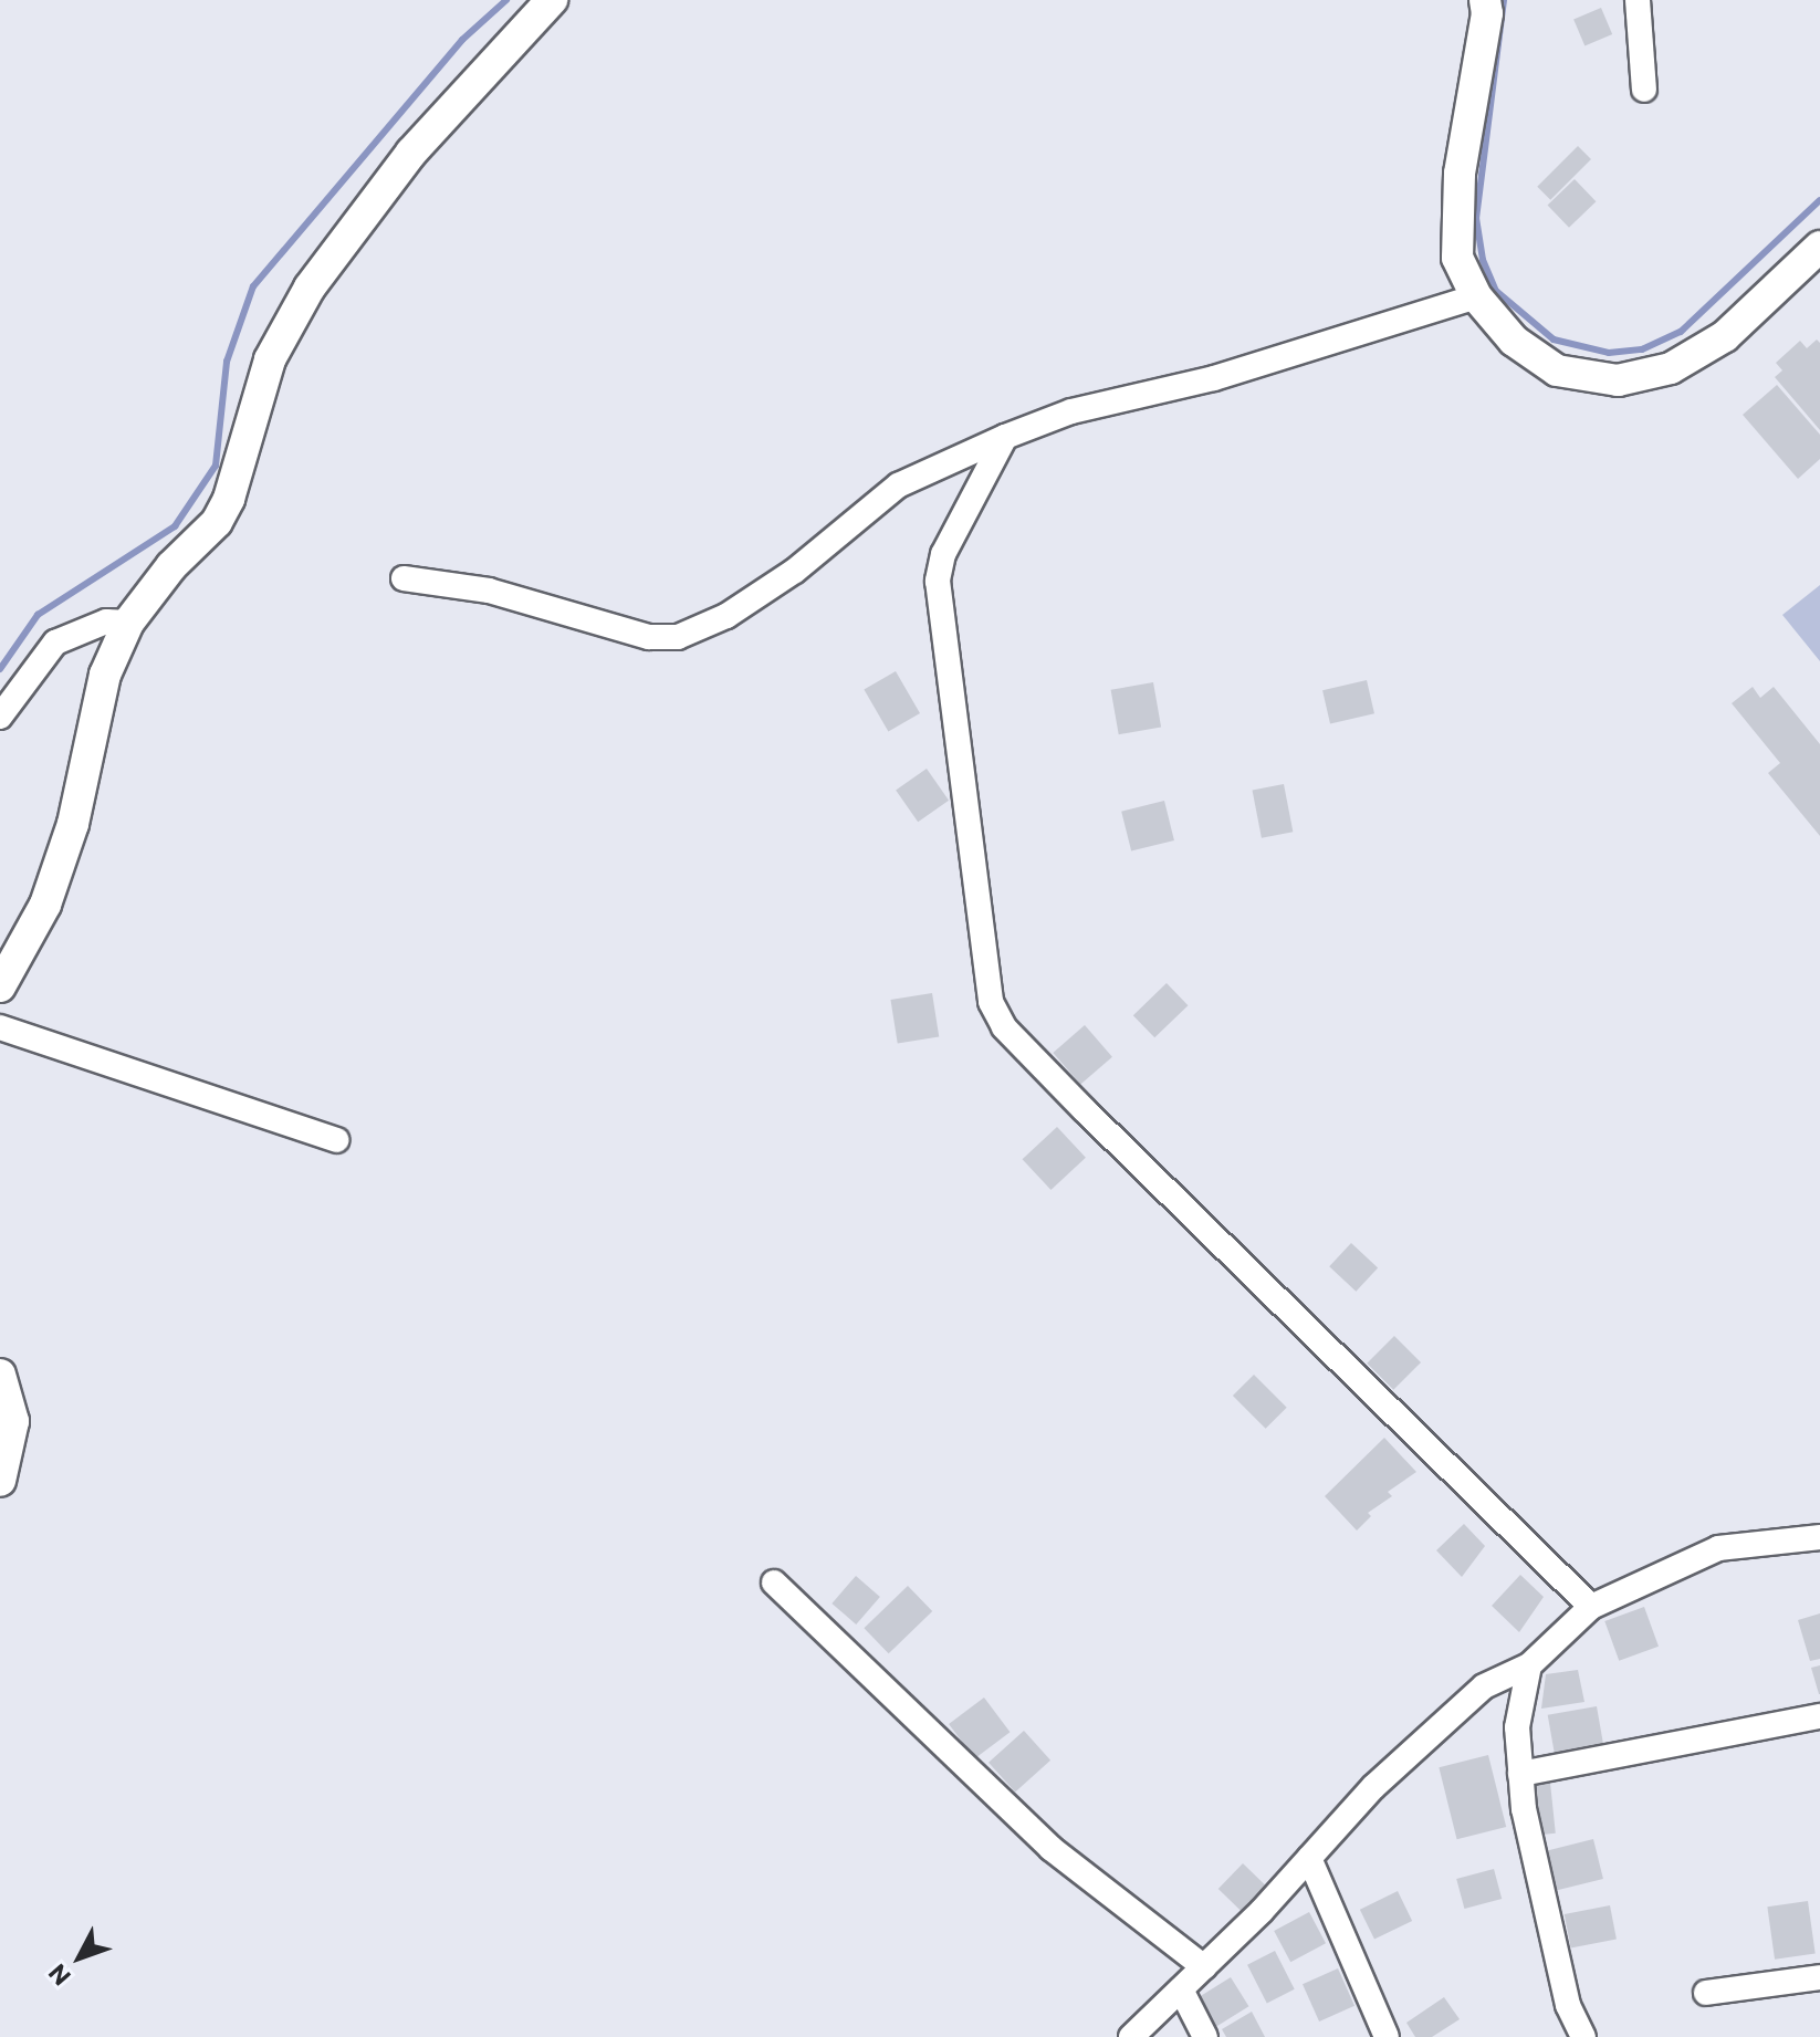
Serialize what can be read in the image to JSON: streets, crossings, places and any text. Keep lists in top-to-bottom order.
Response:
{
  "north": "bottom left"
}
